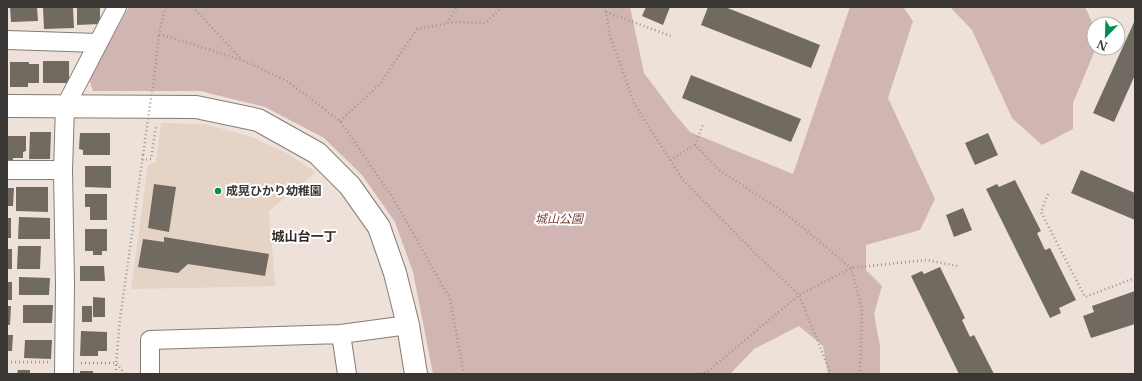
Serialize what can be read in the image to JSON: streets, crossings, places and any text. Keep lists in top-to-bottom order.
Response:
{
  "districts": ["城山台一丁"],
  "parks": ["城山公園"],
  "places": ["成晃ひかり幼稚園"],
  "north": "bottom left"
}
